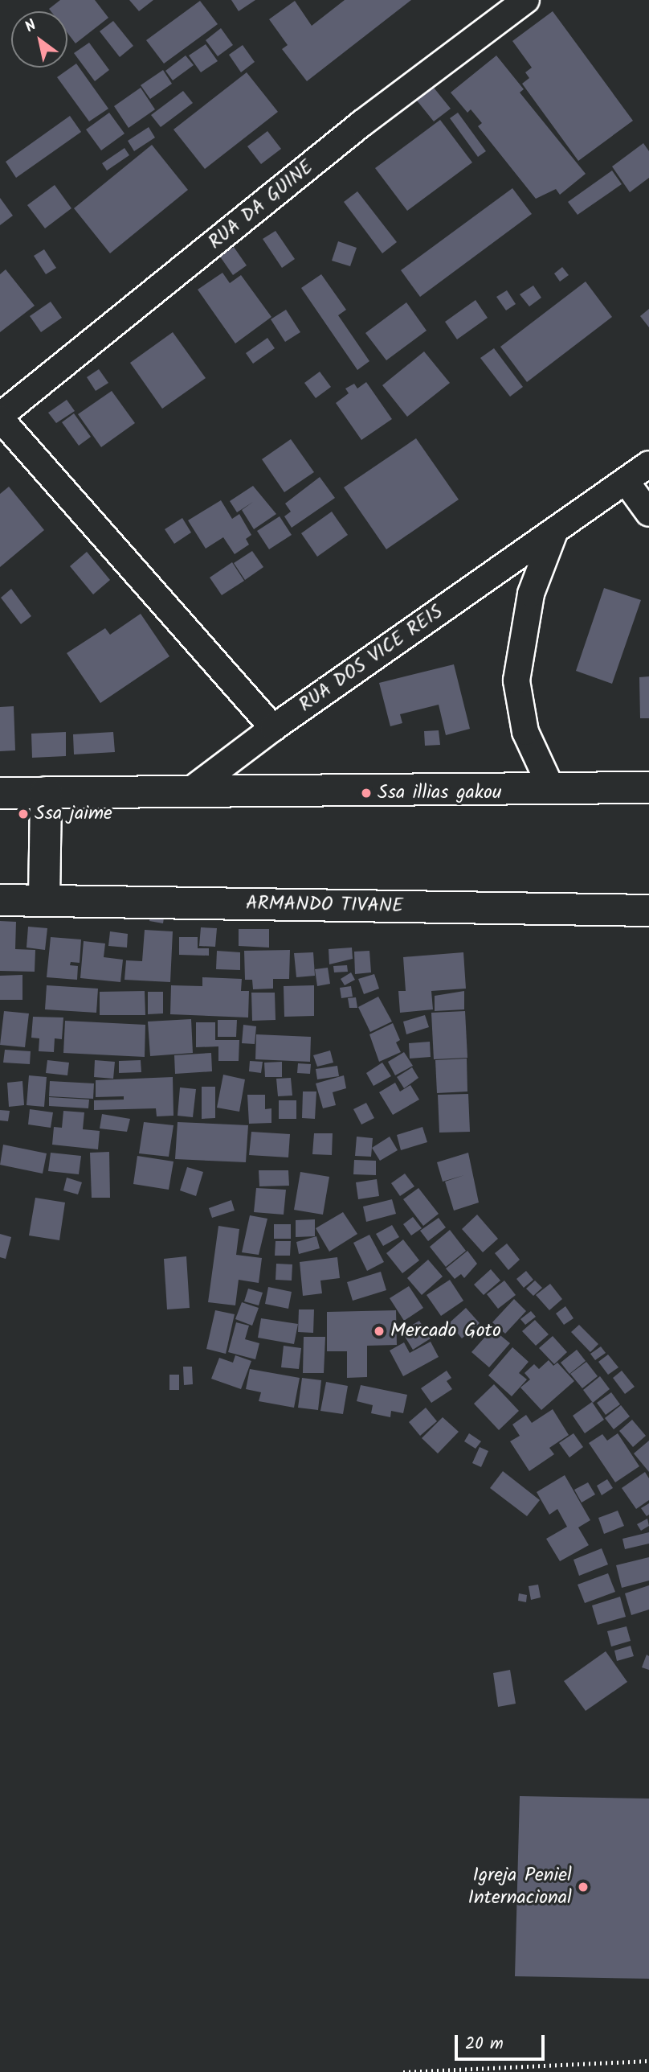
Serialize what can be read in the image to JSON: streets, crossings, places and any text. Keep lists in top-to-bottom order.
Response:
{
  "streets": {
    "street": ["RUA DA GUINE", "RUA DOS VICE REIS", "ARMANDO TIVANE"]
  },
  "places": [
    "Ssa illias gakou",
    "Ssa jaime",
    "Mercado Goto",
    "Igreja Peniel Internacional"
  ],
  "scale_bar": "20 m",
  "north": "top left"
}
